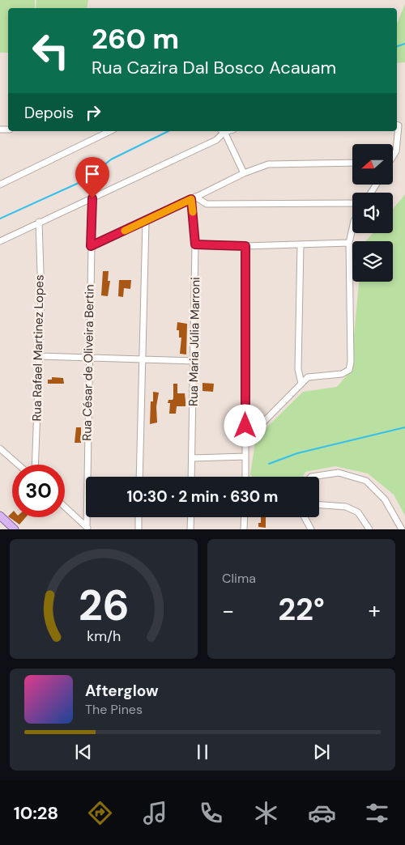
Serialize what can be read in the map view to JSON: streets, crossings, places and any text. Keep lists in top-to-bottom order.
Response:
{
  "streets": {
    "street": ["Rua Maria Júlia Marroni", "Rua Rafael Martinez Lopes", "Rua César de Oliveira Bertin"]
  },
  "north": "left",
  "page": {
    "turn": ["260 m", "Rua Cazira Dal Bosco Acauam"],
    "then": "Depois",
    "limit": "30",
    "trip": "10:30 · 2 min · 630 m",
    "tile": "Clima",
    "heat": ["−", "22°", "+"],
    "song": ["Afterglow", "The Pines"],
    "tabs": "10:28",
    "gauge": ["26", "km/h"]
  }
}
